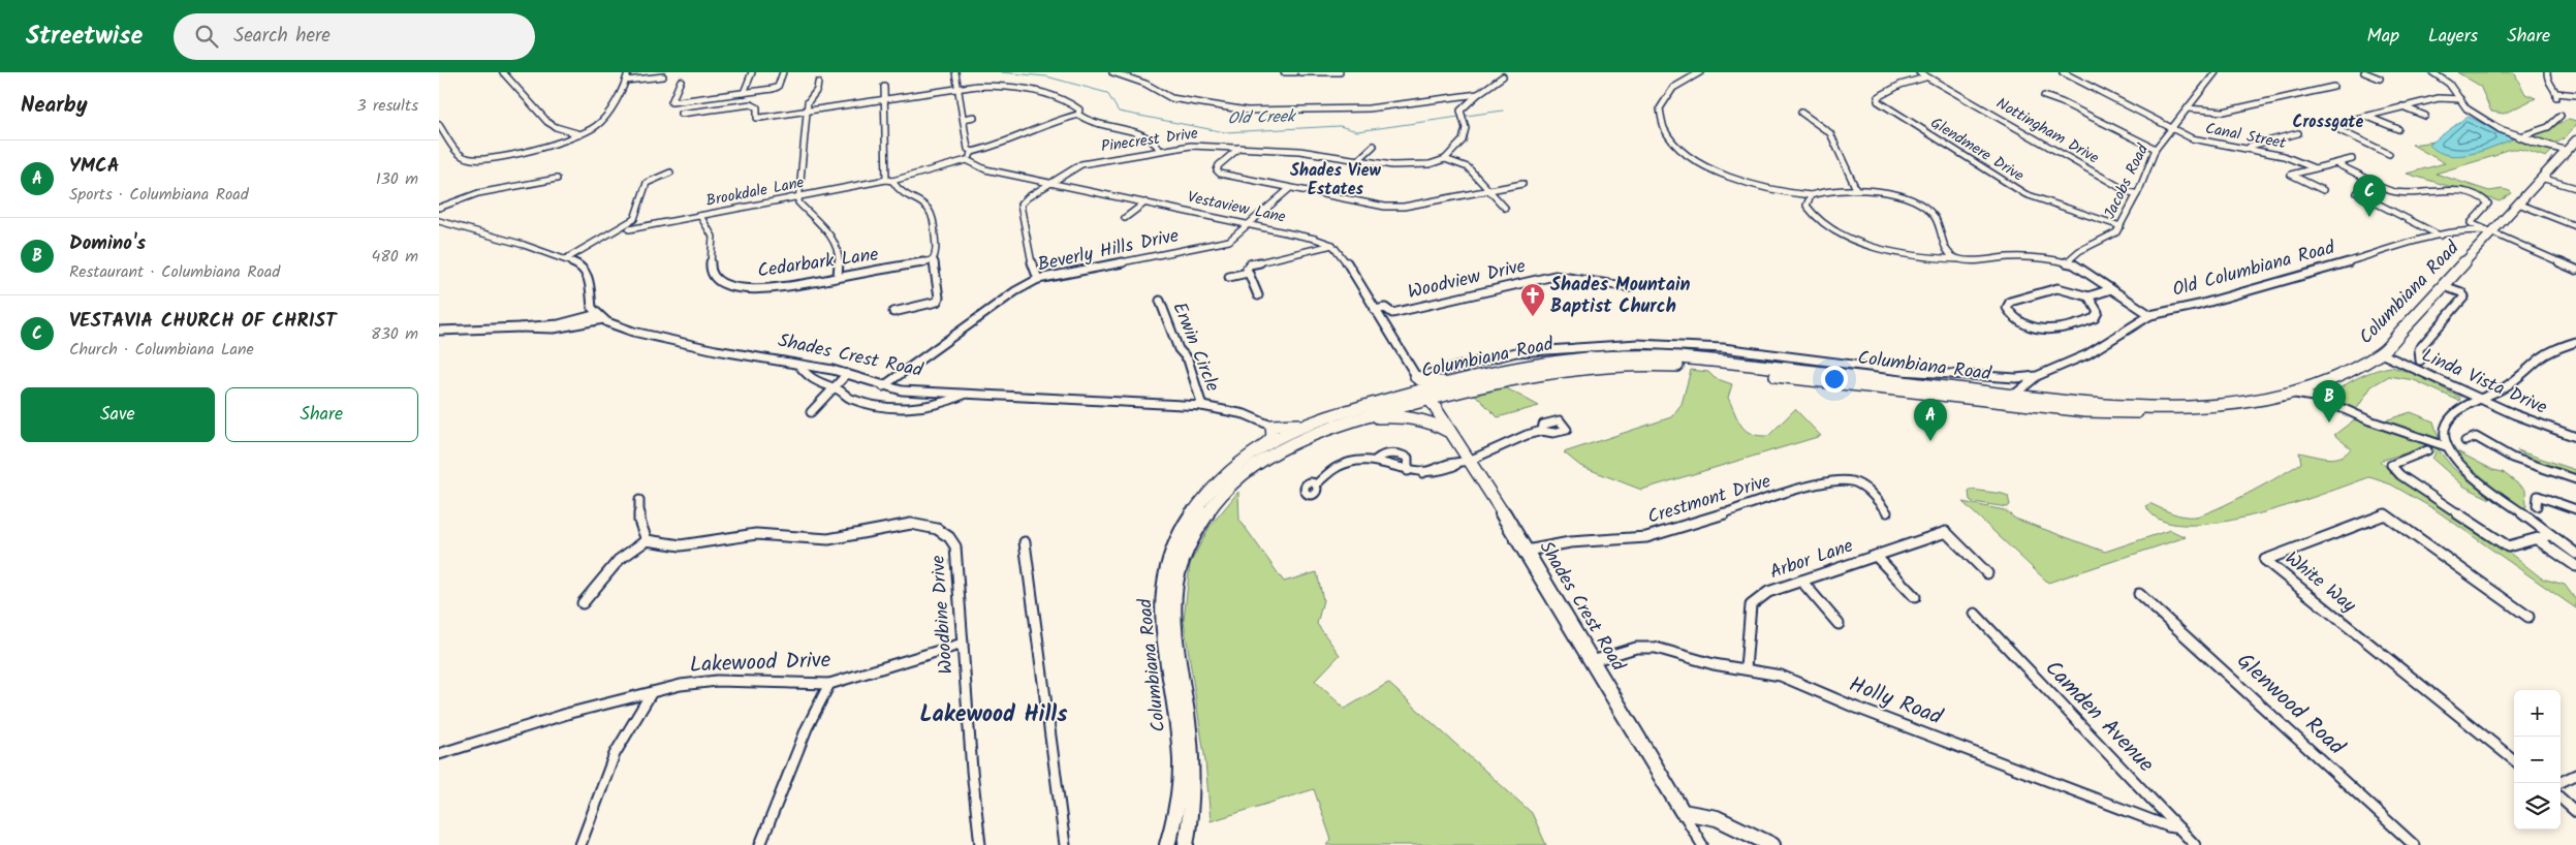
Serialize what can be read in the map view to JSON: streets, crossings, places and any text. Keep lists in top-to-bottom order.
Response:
{
  "streets": {
    "main road": ["Columbiana Road", "Shades Crest Road"],
    "street": [
      "Nottingham Drive",
      "Canal Street",
      "Pinecrest Drive",
      "Glendmere Drive",
      "Jacobs Road",
      "Brookdale Lane",
      "Vestaview Lane",
      "Beverly Hills Drive",
      "Cedarbark Lane",
      "Old Columbiana Road",
      "Woodview Drive",
      "Erwin Circle",
      "Linda Vista Drive",
      "Crestmont Drive",
      "Arbor Lane",
      "White Way",
      "Woodbine Drive",
      "Lakewood Drive",
      "Holly Road",
      "Glenwood Road",
      "Camden Avenue"
    ]
  },
  "crossings": [
    ["Nottingham Drive", "Glendmere Drive"],
    ["Nottingham Drive", "Jacobs Road"],
    ["Canal Street", "Jacobs Road"],
    ["Pinecrest Drive", "Vestaview Lane"],
    ["Pinecrest Drive", "Beverly Hills Drive"],
    ["Glendmere Drive", "Jacobs Road"],
    ["Brookdale Lane", "Vestaview Lane"],
    ["Brookdale Lane", "Cedarbark Lane"],
    ["Vestaview Lane", "Beverly Hills Drive"],
    ["Beverly Hills Drive", "Shades Crest Road"],
    ["Old Columbiana Road", "Columbiana Road"],
    ["Columbiana Road", "Shades Crest Road"],
    ["Columbiana Road", "Linda Vista Drive"],
    ["Erwin Circle", "Shades Crest Road"],
    ["Shades Crest Road", "Crestmont Drive"],
    ["Shades Crest Road", "Holly Road"],
    ["Arbor Lane", "Holly Road"],
    ["Woodbine Drive", "Lakewood Drive"],
    ["Holly Road", "Camden Avenue"]
  ],
  "districts": ["Crossgate", "Shades View Estates", "Lakewood Hills"],
  "water": ["Old Creek"],
  "places": {
    "church": ["Shades Mountain Baptist Church"]
  },
  "page": {
    "header": "Streetwise",
    "search": "Search here",
    "nav": ["Map", "Layers", "Share"],
    "heading": ["Nearby", "3 results"],
    "list": [
      {
        "mark": "A",
        "name": "YMCA",
        "note": "Sports · Columbiana Road",
        "value": "130 m"
      },
      {
        "mark": "B",
        "name": "Domino's",
        "note": "Restaurant · Columbiana Road",
        "value": "480 m"
      },
      {
        "mark": "C",
        "name": "VESTAVIA CHURCH OF CHRIST",
        "note": "Church · Columbiana Lane",
        "value": "830 m"
      }
    ],
    "pins": ["C", "B", "A"],
    "buttons": ["Save", "Share"],
    "map_buttons": ["+", "−"]
  }
}
